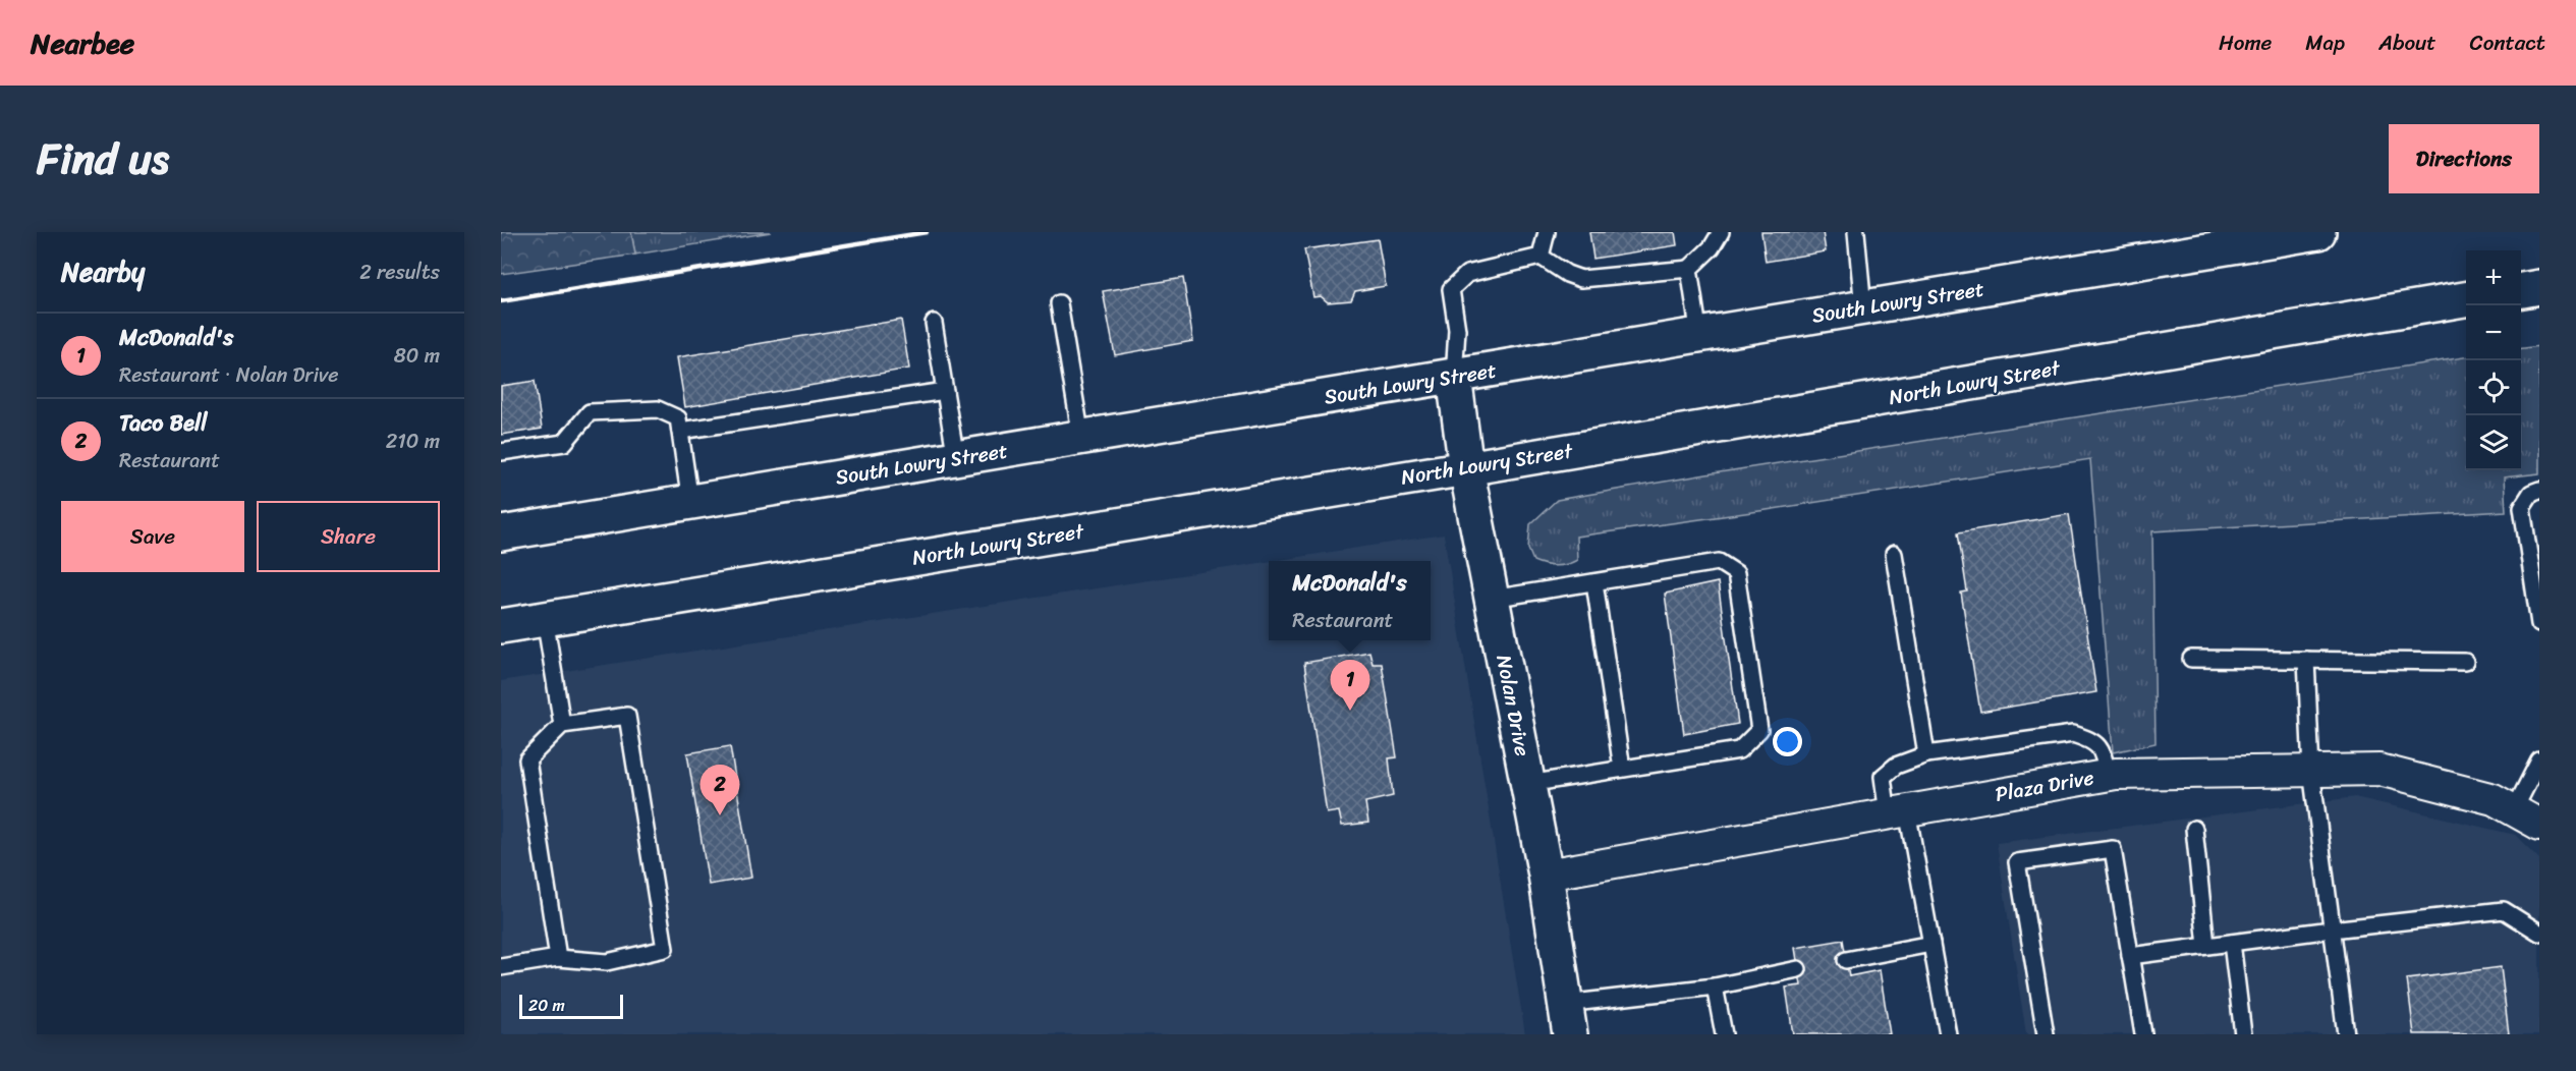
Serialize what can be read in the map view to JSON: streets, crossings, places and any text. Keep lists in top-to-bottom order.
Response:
{
  "streets": {
    "main road": ["South Lowry Street", "North Lowry Street", "Nolan Drive"],
    "street": ["Plaza Drive"]
  },
  "crossings": [
    ["South Lowry Street", "Nolan Drive"],
    ["North Lowry Street", "Nolan Drive"],
    ["Nolan Drive", "Plaza Drive"]
  ],
  "scale_bar": "20 m",
  "page": {
    "header": "Nearbee",
    "nav": [
      "Home",
      "Map",
      "About",
      "Contact"
    ],
    "title": "Find us",
    "buttons": [
      "Directions",
      ["Save", "Share"]
    ],
    "heading": ["Nearby", "2 results"],
    "map_buttons": ["+", "−"],
    "list": [
      {
        "mark": "1",
        "name": "McDonald's",
        "note": "Restaurant · Nolan Drive",
        "value": "80 m"
      },
      {
        "mark": "2",
        "name": "Taco Bell",
        "note": "Restaurant",
        "value": "210 m"
      }
    ],
    "popup": ["McDonald's", "Restaurant"],
    "pins": ["1", "2"],
    "scale": "20 m"
  }
}
